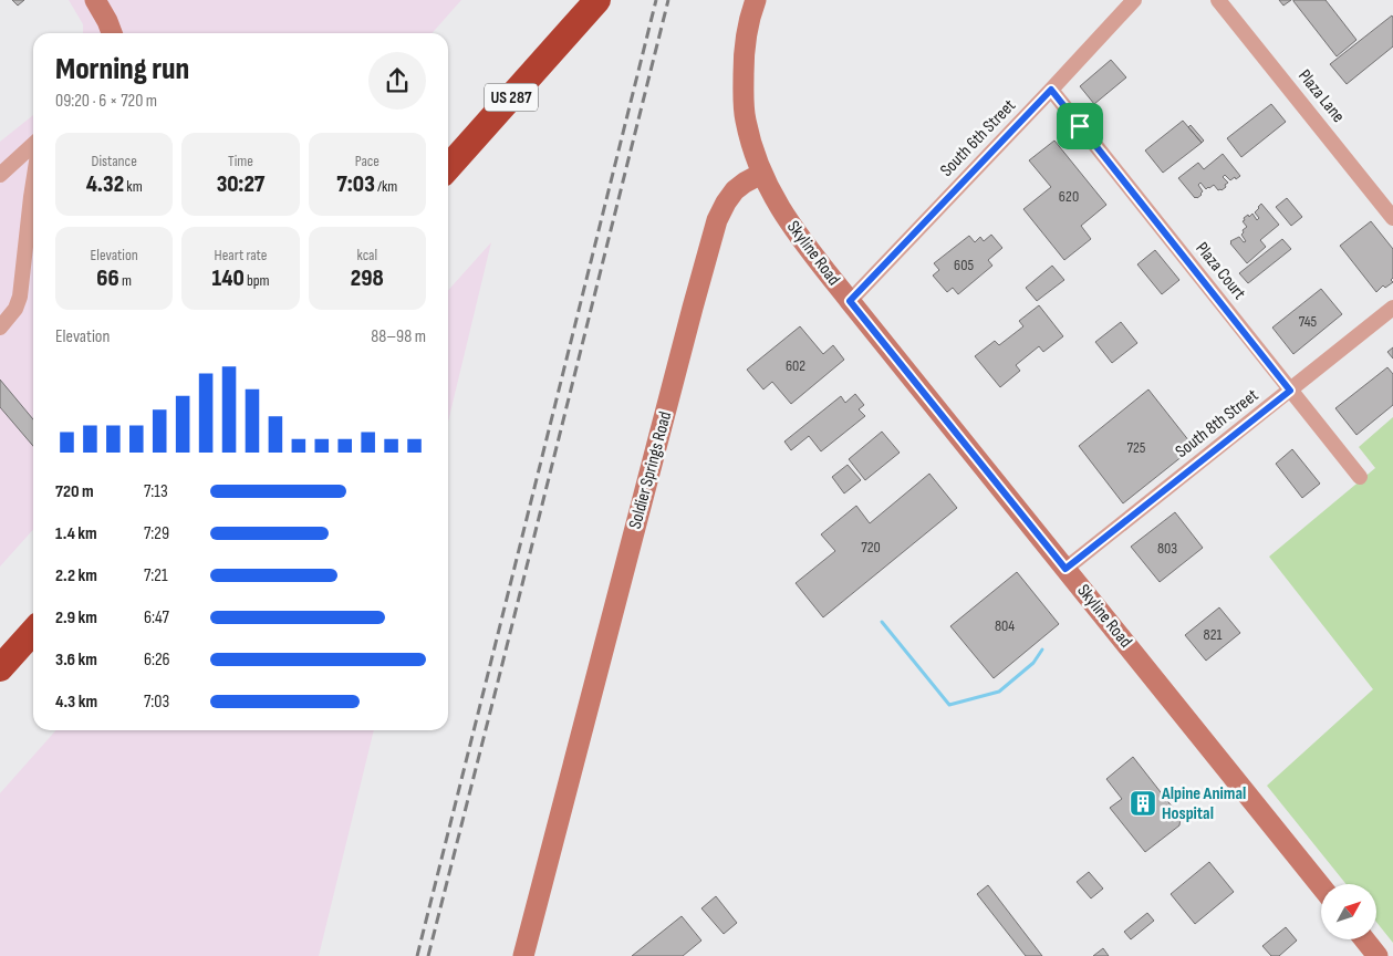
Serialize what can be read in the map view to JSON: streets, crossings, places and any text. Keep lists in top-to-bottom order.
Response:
{
  "streets": {
    "highway": ["US 287"],
    "main road": ["Skyline Road", "Soldier Springs Road"],
    "street": [
      "Plaza Lane",
      "South 6th Street",
      "Plaza Court",
      "South 8th Street"
    ]
  },
  "crossings": [
    ["South 6th Street", "Skyline Road"],
    ["South 6th Street", "Plaza Court"],
    ["Skyline Road", "South 8th Street"],
    ["Skyline Road", "Soldier Springs Road"],
    ["Plaza Court", "South 8th Street"]
  ],
  "places": {
    "building": ["Alpine Animal Hospital"]
  },
  "house_numbers": [
    "620",
    "605",
    "745",
    "602",
    "725",
    "720",
    "803",
    "804",
    "821"
  ],
  "north": "top right",
  "page": {
    "heading": ["Morning run", "09:20 · 6 × 720 m"],
    "stats": [
      ["Distance", "4.32 km"],
      ["Time", "30:27"],
      ["Pace", "7:03 /km"],
      ["Elevation", "66 m"],
      ["Heart rate", "140 bpm"],
      ["kcal", "298"]
    ],
    "chart": ["Elevation", "88–98 m"],
    "list": [
      {
        "name": "720 m",
        "note": "7:13"
      },
      {
        "name": "1.4 km",
        "note": "7:29"
      },
      {
        "name": "2.2 km",
        "note": "7:21"
      },
      {
        "name": "2.9 km",
        "note": "6:47"
      },
      {
        "name": "3.6 km",
        "note": "6:26"
      },
      {
        "name": "4.3 km",
        "note": "7:03"
      }
    ]
  }
}
